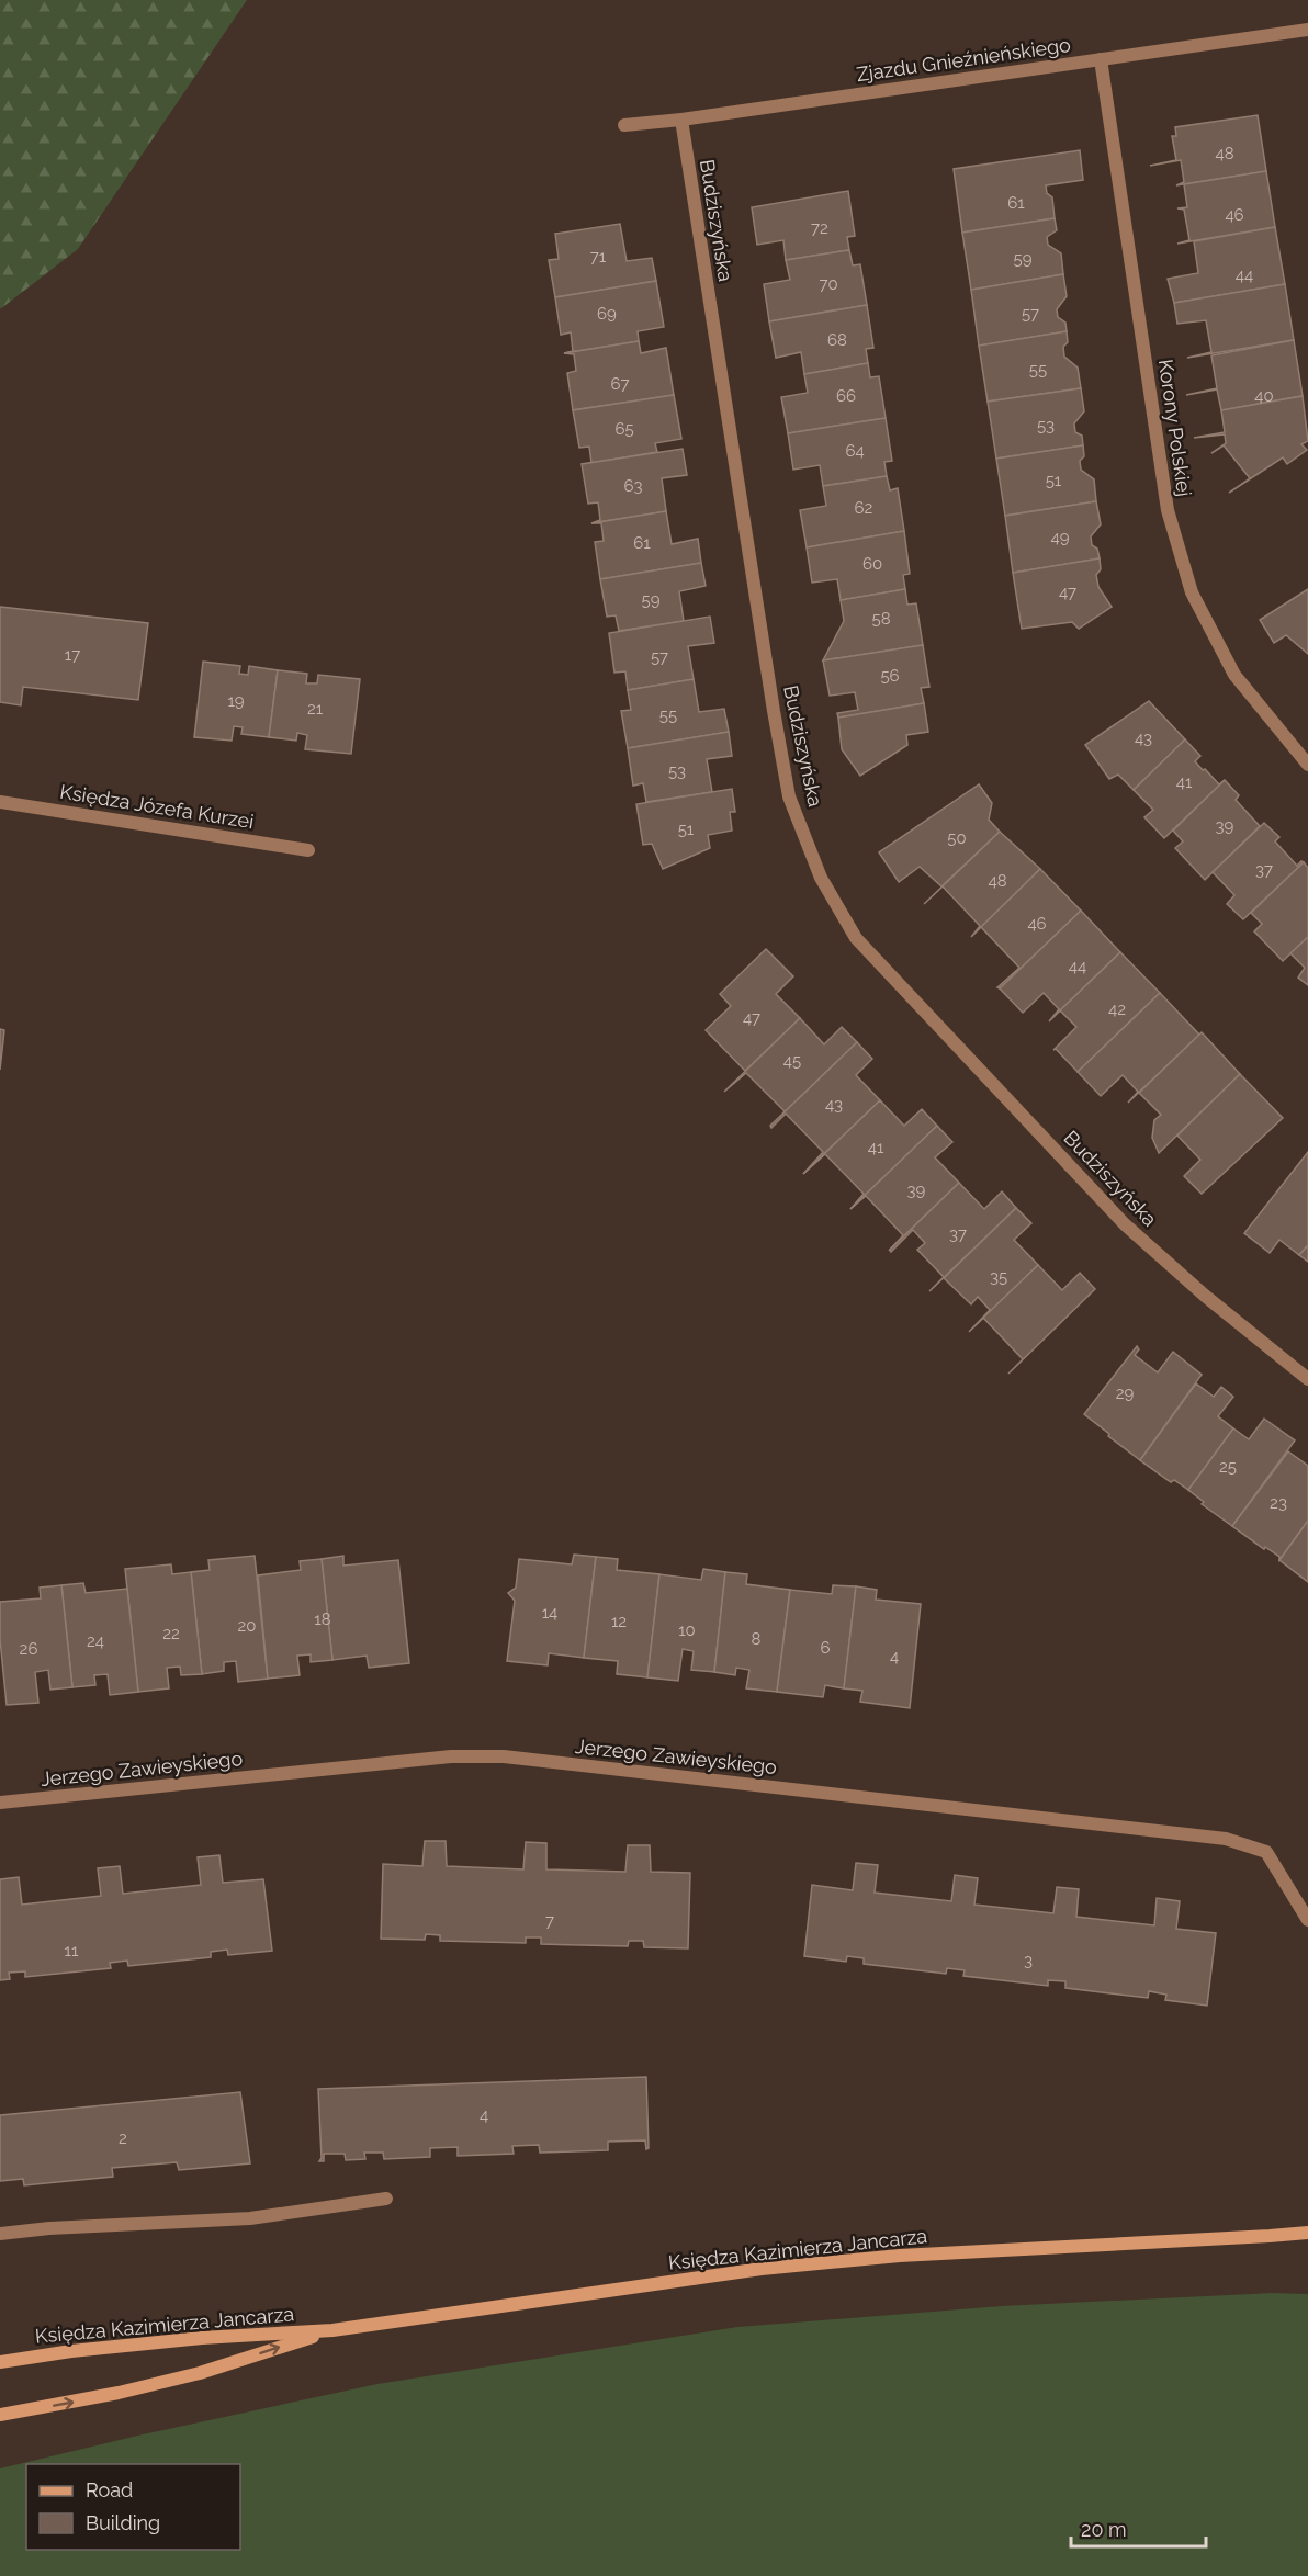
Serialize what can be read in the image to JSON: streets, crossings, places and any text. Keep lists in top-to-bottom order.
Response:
{
  "streets": {
    "street": [
      "Zjazdu Gnieźnieńskiego",
      "Budziszyńska",
      "Korony Polskiej",
      "Księdza Józefa Kurzei",
      "Jerzego Zawieyskiego",
      "Księdza Kazimierza Jancarza"
    ]
  },
  "crossings": [
    ["Zjazdu Gnieźnieńskiego", "Budziszyńska"],
    ["Zjazdu Gnieźnieńskiego", "Korony Polskiej"]
  ],
  "house_numbers": [
    "48",
    "61",
    "46",
    "72",
    "71",
    "59",
    "44",
    "70",
    "69",
    "57",
    "68",
    "55",
    "67",
    "66",
    "40",
    "53",
    "65",
    "64",
    "51",
    "63",
    "62",
    "49",
    "61",
    "60",
    "47",
    "59",
    "58",
    "17",
    "57",
    "56",
    "19",
    "21",
    "55",
    "43",
    "53",
    "41",
    "39",
    "51",
    "50",
    "37",
    "48",
    "46",
    "44",
    "42",
    "47",
    "45",
    "43",
    "41",
    "39",
    "37",
    "35",
    "29",
    "25",
    "23",
    "14",
    "18",
    "12",
    "20",
    "10",
    "22",
    "8",
    "24",
    "6",
    "26",
    "4",
    "7",
    "11",
    "3",
    "4",
    "2"
  ],
  "legend": ["Road", "Building"],
  "scale_bar": "20 m"
}
